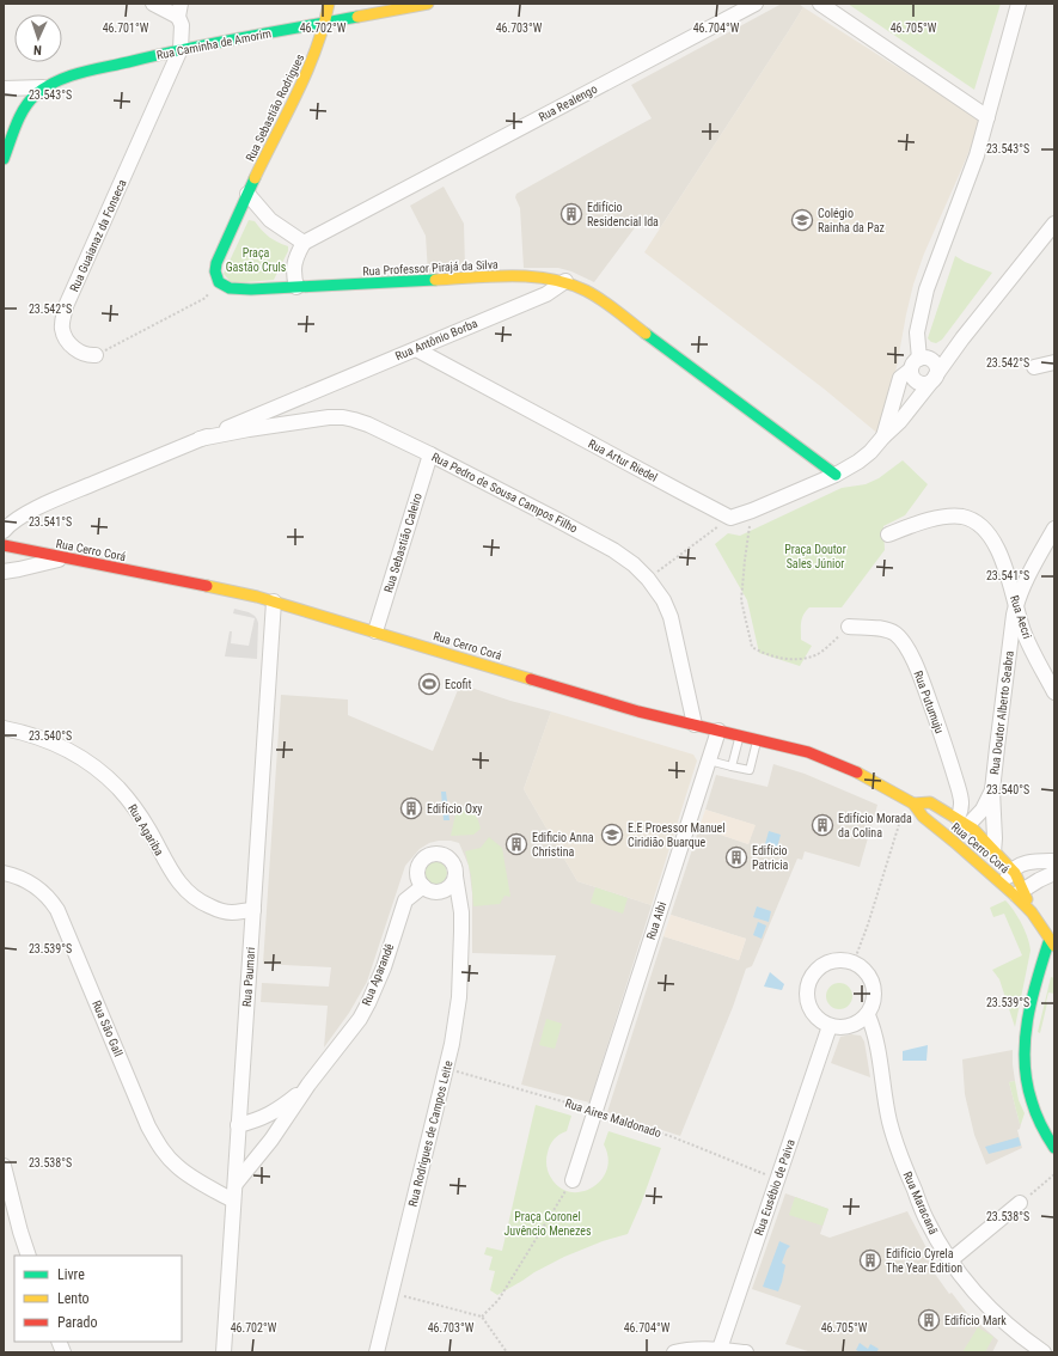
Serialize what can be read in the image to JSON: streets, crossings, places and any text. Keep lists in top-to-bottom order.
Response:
{
  "streets": {
    "street": [
      "Rua Caminha de Amorim",
      "Rua Realengo",
      "Rua Sebastião Rodrigues",
      "Rua Guaianaz da Fonseca",
      "Rua Professor Pirajá da Silva",
      "Rua Antônio Borba",
      "Rua Artur Riedel",
      "Rua Pedro de Sousa Campos Filho",
      "Rua Sebastião Caleiro",
      "Rua Cerro Corá",
      "Rua Aecri",
      "Rua Putumuju",
      "Rua Doutor Alberto Seabra",
      "Rua Agariba",
      "Rua Aibi",
      "Rua Aparandê",
      "Rua Paumari",
      "Rua São Gall",
      "Rua Rodrigues de Campos Leite",
      "Rua Eusébio de Paiva",
      "Rua Maracanã"
    ],
    "path": ["Rua Aires Maldonado"]
  },
  "crossings": [
    ["Rua Caminha de Amorim", "Rua Sebastião Rodrigues"],
    ["Rua Caminha de Amorim", "Rua Guaianaz da Fonseca"],
    ["Rua Professor Pirajá da Silva", "Rua Antônio Borba"],
    ["Rua Antônio Borba", "Rua Artur Riedel"],
    ["Rua Antônio Borba", "Rua Pedro de Sousa Campos Filho"],
    ["Rua Pedro de Sousa Campos Filho", "Rua Sebastião Caleiro"],
    ["Rua Pedro de Sousa Campos Filho", "Rua Cerro Corá"],
    ["Rua Sebastião Caleiro", "Rua Cerro Corá"],
    ["Rua Cerro Corá", "Rua Putumuju"],
    ["Rua Cerro Corá", "Rua Doutor Alberto Seabra"],
    ["Rua Cerro Corá", "Rua Aibi"],
    ["Rua Cerro Corá", "Rua Paumari"],
    ["Rua Aecri", "Rua Doutor Alberto Seabra"],
    ["Rua Putumuju", "Rua Doutor Alberto Seabra"],
    ["Rua Agariba", "Rua Paumari"],
    ["Rua Aibi", "Rua Aires Maldonado"],
    ["Rua Aparandê", "Rua Paumari"],
    ["Rua Aparandê", "Rua Rodrigues de Campos Leite"],
    ["Rua Paumari", "Rua São Gall"],
    ["Rua Aires Maldonado", "Rua Rodrigues de Campos Leite"],
    ["Rua Aires Maldonado", "Rua Eusébio de Paiva"],
    ["Rua Eusébio de Paiva", "Rua Maracanã"]
  ],
  "parks": ["Praça Gastão Cruls", "Praça Doutor Sales Júnior", "Praça Coronel Juvêncio Menezes"],
  "places": {
    "building": [
      "Edifício Residencial Ida",
      "Edifício Oxy",
      "Edifício Morada da Colina",
      "Edificio Anna Christina",
      "Edifício Patricia",
      "Edifício Cyrela The Year Edition",
      "Edifício Mark"
    ],
    "school or university": ["Colégio Rainha da Paz", "E.E Proessor Manuel Ciridião Buarque"],
    "sports": ["Ecofit"]
  },
  "legend": ["Livre", "Lento", "Parado"],
  "north": "bottom",
  "coordinates": [
    "46.701°W",
    "46.702°W",
    "46.703°W",
    "46.704°W",
    "46.705°W",
    "23.543°S",
    "23.542°S",
    "23.541°S",
    "23.540°S",
    "23.539°S",
    "23.538°S"
  ]
}
